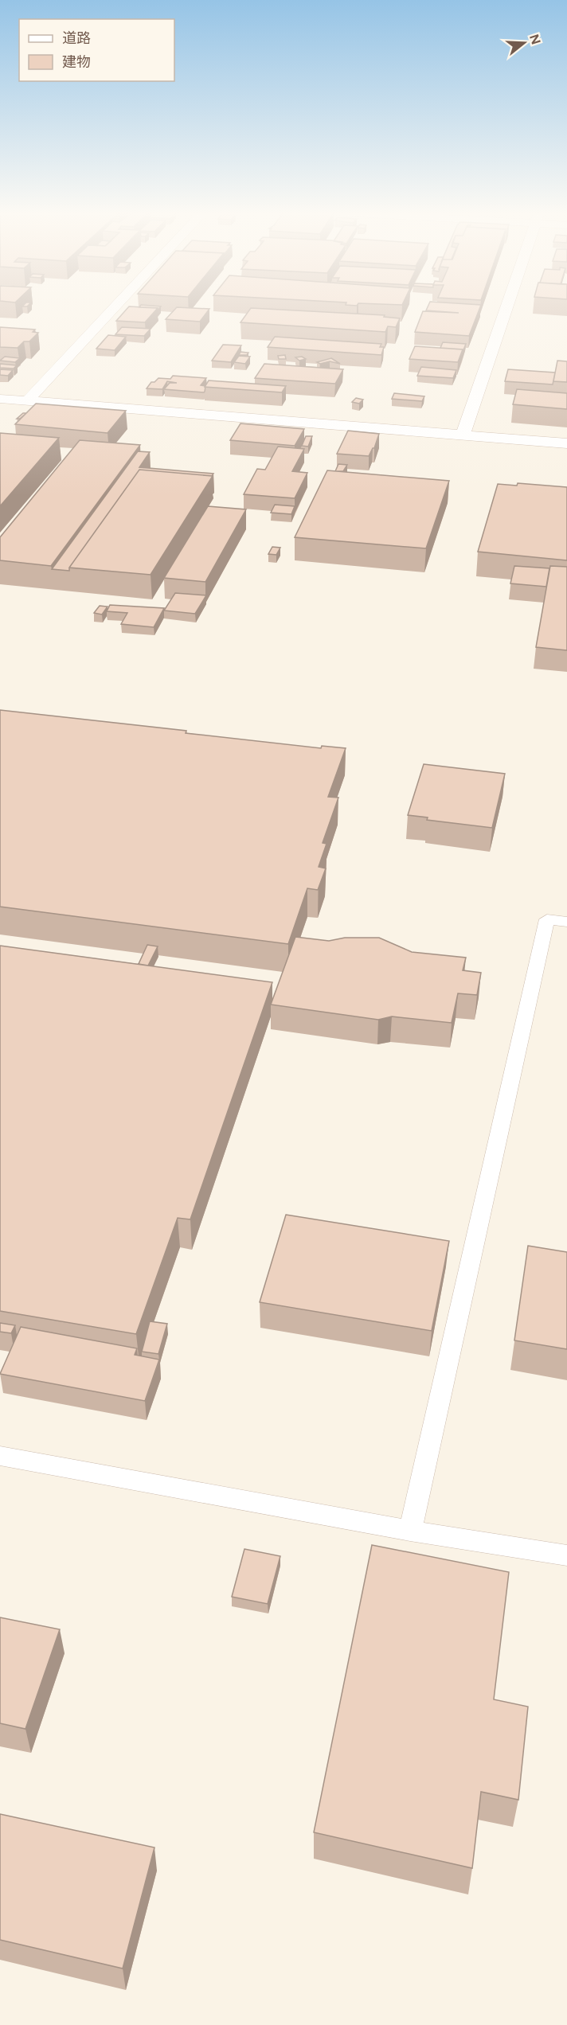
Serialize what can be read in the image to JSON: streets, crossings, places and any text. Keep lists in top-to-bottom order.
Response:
{
  "legend": ["道路", "建物"],
  "north": "right"
}
